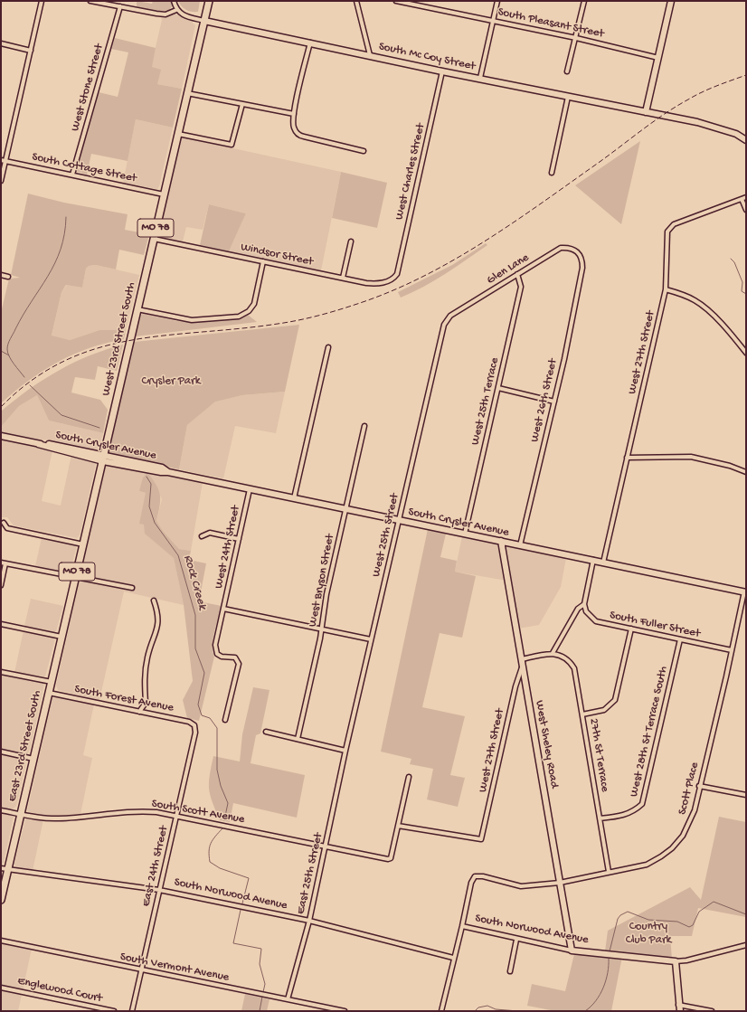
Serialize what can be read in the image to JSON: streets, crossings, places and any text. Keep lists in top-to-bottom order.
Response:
{
  "streets": {
    "main road": ["MO 78", "West 23rd Street South", "East 23rd Street South"],
    "street": [
      "South Pleasant Street",
      "South Mc Coy Street",
      "West Stone Street",
      "South Cottage Street",
      "West Charles Street",
      "Windsor Street",
      "Glen Lane",
      "West 27th Street",
      "West 26th Street",
      "West 25th Terrace",
      "South Crysler Avenue",
      "West 25th Street",
      "West 24th Street",
      "West Bryson Street",
      "South Fuller Street",
      "South Forest Avenue",
      "West 28th St Terrace South",
      "West Sheley Road",
      "27th St Terrace",
      "Scott Place",
      "South Scott Avenue",
      "East 24th Street",
      "East 25th Street",
      "South Norwood Avenue",
      "South Vermont Avenue",
      "Englewood Court"
    ]
  },
  "crossings": [
    ["South Mc Coy Street", "West Charles Street"],
    ["South Mc Coy Street", "West 23rd Street South"],
    ["West Stone Street", "South Cottage Street"],
    ["South Cottage Street", "West 23rd Street South"],
    ["West Charles Street", "Windsor Street"],
    ["Windsor Street", "West 23rd Street South"],
    ["Glen Lane", "West 26th Street"],
    ["Glen Lane", "West 25th Terrace"],
    ["Glen Lane", "West 25th Street"],
    ["West 23rd Street South", "South Crysler Avenue"],
    ["West 23rd Street South", "East 23rd Street South"],
    ["West 27th Street", "South Crysler Avenue"],
    ["West 27th Street", "West Sheley Road"],
    ["West 27th Street", "South Scott Avenue"],
    ["West 26th Street", "South Crysler Avenue"],
    ["West 25th Terrace", "South Crysler Avenue"],
    ["South Crysler Avenue", "West 25th Street"],
    ["South Crysler Avenue", "West 24th Street"],
    ["South Crysler Avenue", "West Bryson Street"],
    ["South Crysler Avenue", "West Sheley Road"],
    ["South Crysler Avenue", "Scott Place"],
    ["West 25th Street", "East 25th Street"],
    ["South Fuller Street", "West 28th St Terrace South"],
    ["South Fuller Street", "Scott Place"],
    ["South Forest Avenue", "East 23rd Street South"],
    ["South Forest Avenue", "East 24th Street"],
    ["West 28th St Terrace South", "27th St Terrace"],
    ["West Sheley Road", "Scott Place"],
    ["West Sheley Road", "South Norwood Avenue"],
    ["East 23rd Street South", "South Scott Avenue"],
    ["East 23rd Street South", "South Norwood Avenue"],
    ["27th St Terrace", "Scott Place"],
    ["Scott Place", "South Norwood Avenue"],
    ["South Scott Avenue", "East 24th Street"],
    ["South Scott Avenue", "East 25th Street"],
    ["East 24th Street", "South Norwood Avenue"],
    ["East 24th Street", "South Vermont Avenue"],
    ["East 25th Street", "South Norwood Avenue"],
    ["East 25th Street", "South Vermont Avenue"]
  ],
  "water": ["Rock Creek"],
  "parks": ["Crysler Park", "Country Club Park"]
}
